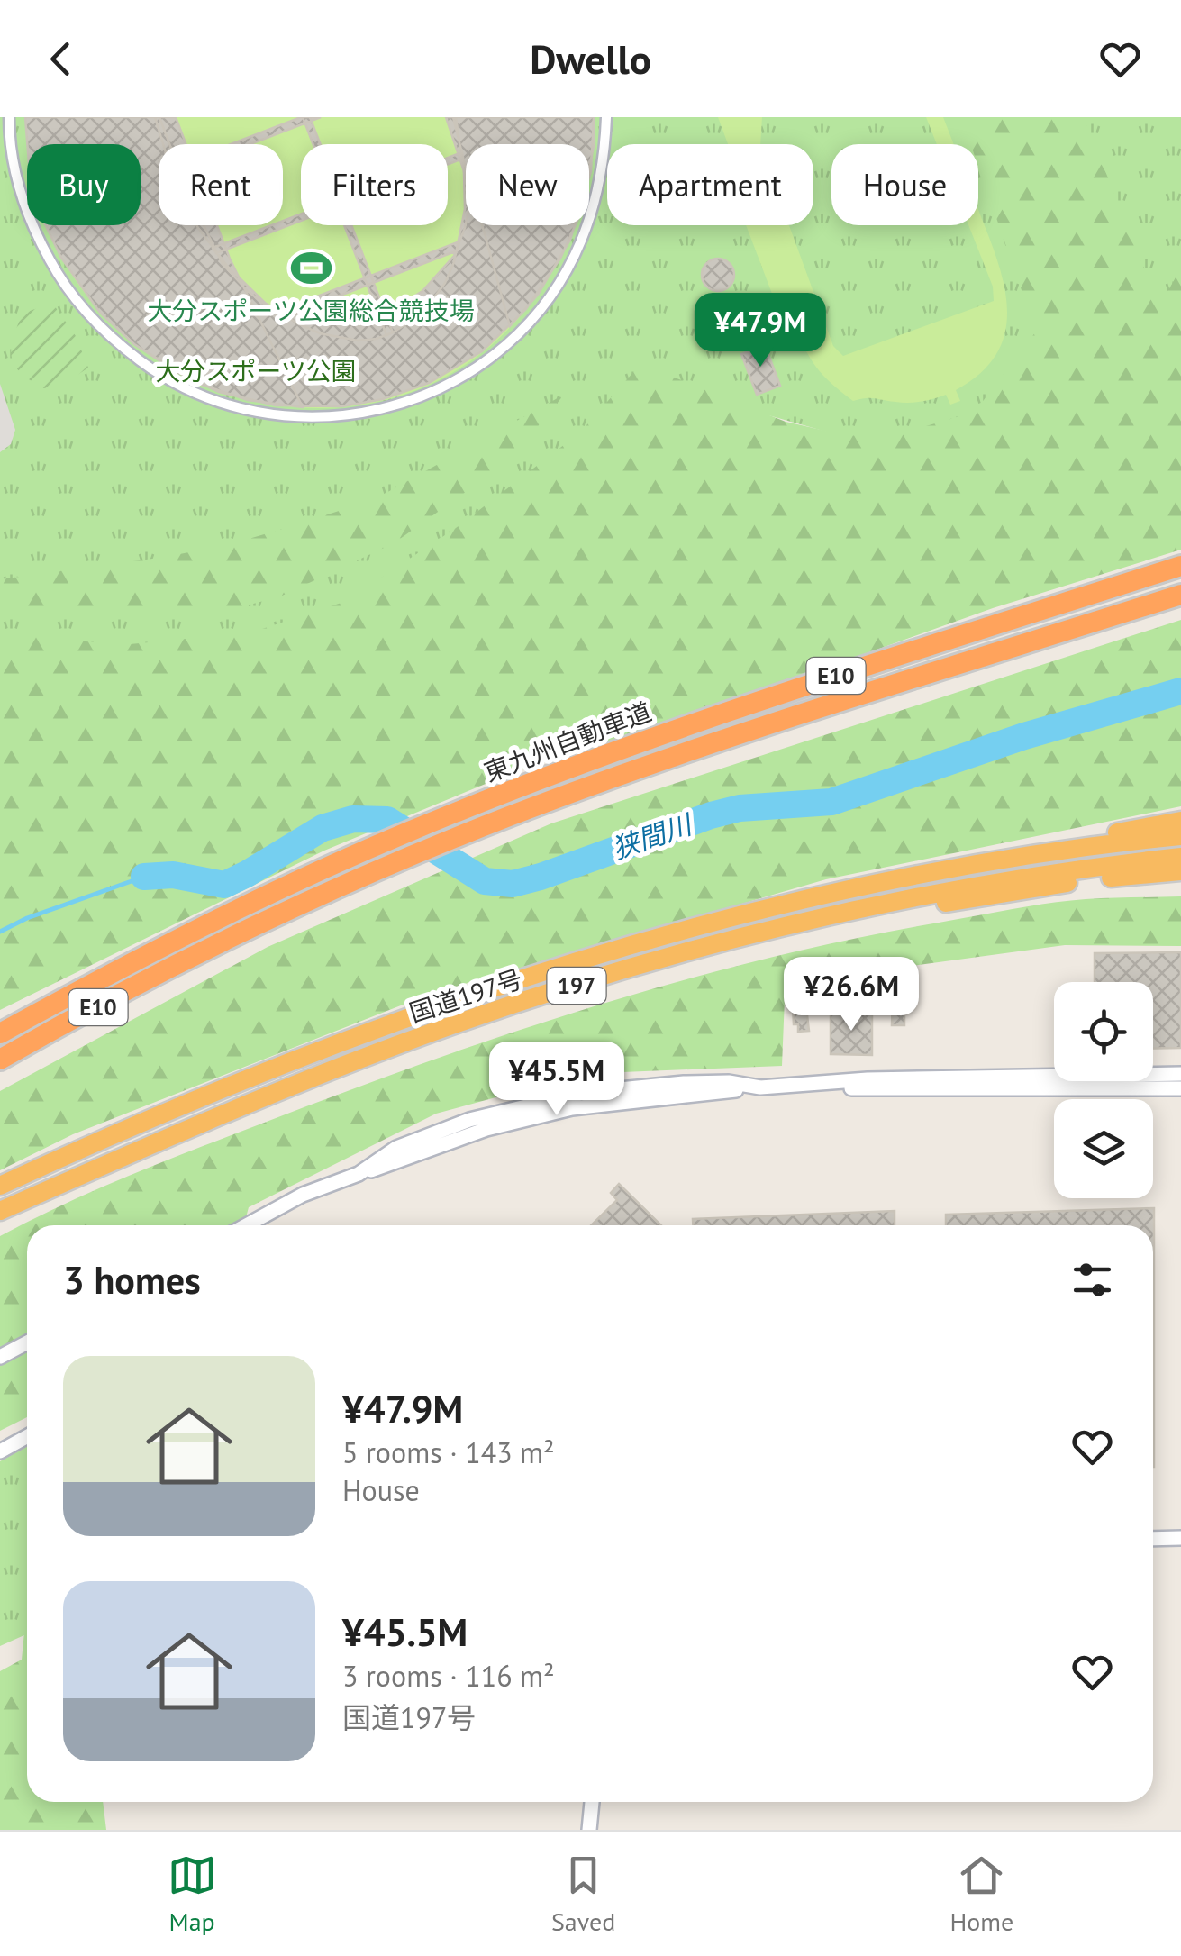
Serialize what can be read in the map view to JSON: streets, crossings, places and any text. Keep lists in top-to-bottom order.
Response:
{
  "streets": {
    "highway": [
      "E10",
      "東九州自動車道",
      "197",
      "国道197号"
    ]
  },
  "water": ["狭間川"],
  "parks": ["大分スポーツ公園"],
  "places": {
    "sports": ["大分スポーツ公園総合競技場"]
  },
  "page": {
    "header": "Dwello",
    "chip": [
      "Buy",
      "Rent",
      "Filters",
      "New",
      "Apartment",
      "House"
    ],
    "price": ["¥47.9M", "¥26.6M", "¥45.5M"],
    "heading": "3 homes",
    "list": [
      {
        "name": "¥47.9M",
        "note": "5 rooms · 143 m² · House"
      },
      {
        "name": "¥45.5M",
        "note": "3 rooms · 116 m² · 国道197号"
      }
    ],
    "tabs": ["Map", "Saved", "Home"]
  }
}
